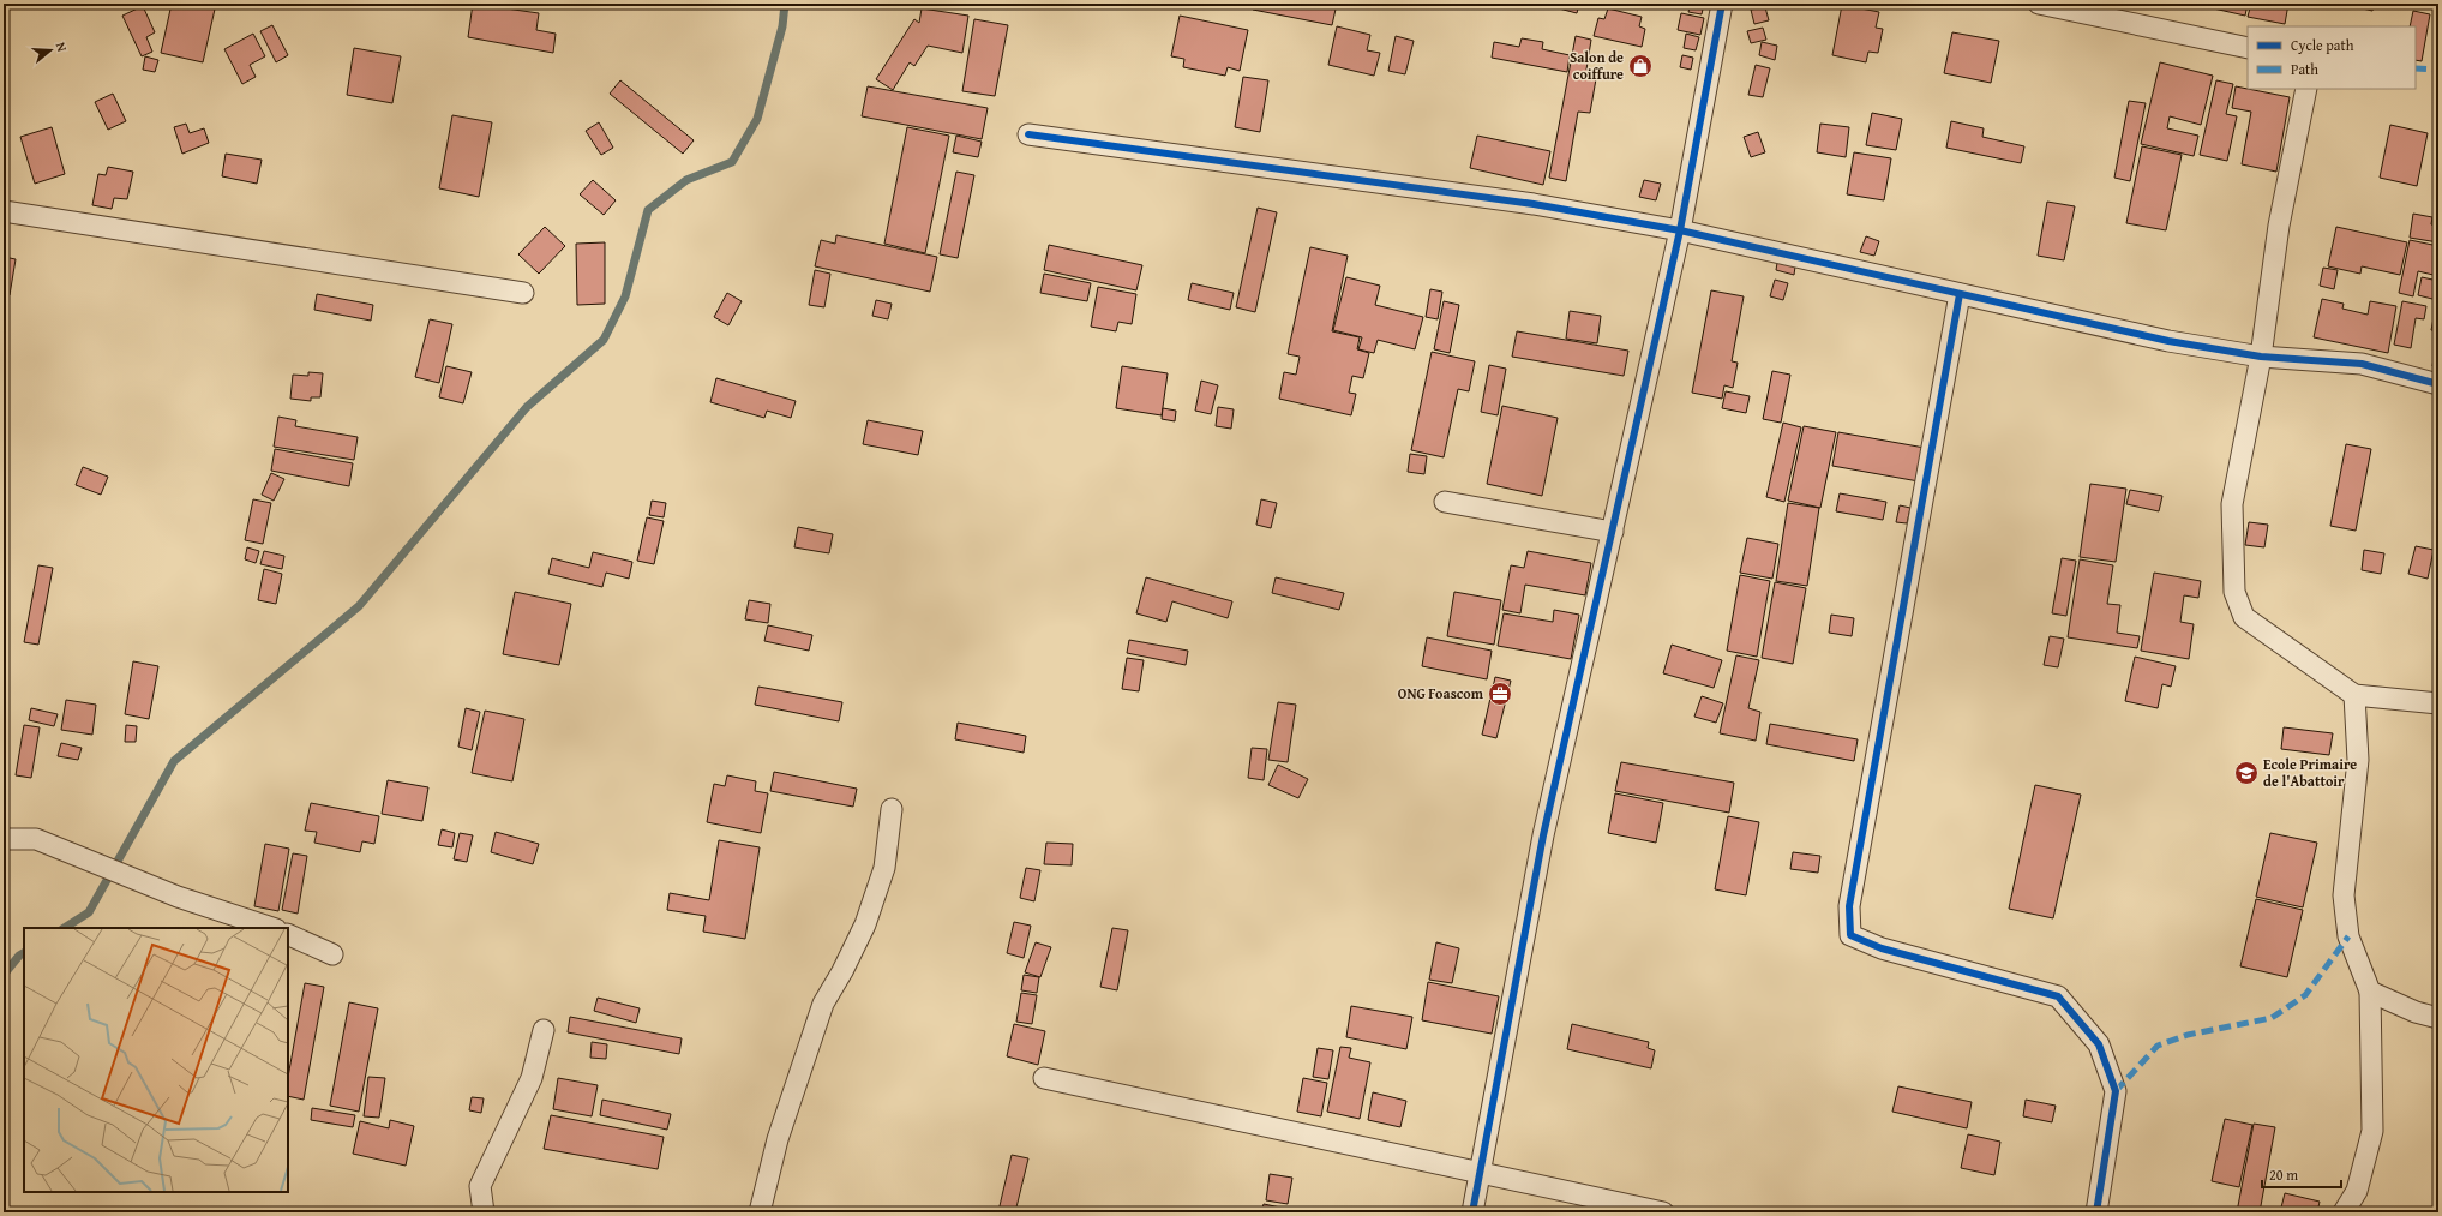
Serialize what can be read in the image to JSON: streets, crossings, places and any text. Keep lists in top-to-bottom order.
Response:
{
  "places": {
    "shop": ["Salon de coiffure"],
    "office": ["ONG Foascom"],
    "school or university": ["Ecole Primaire de l'Abattoir"]
  },
  "legend": ["Cycle path", "Path"],
  "scale_bar": "20 m",
  "north": "right"
}
